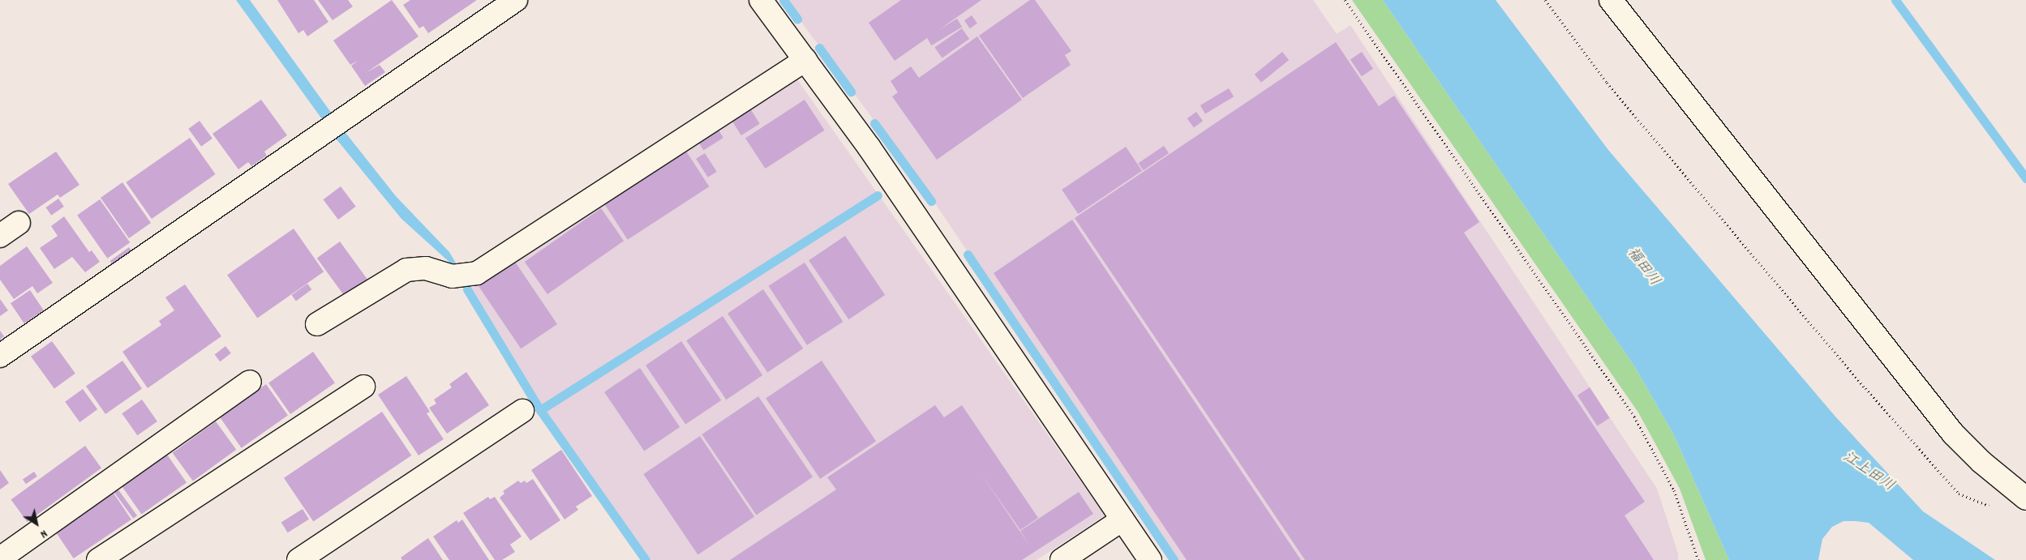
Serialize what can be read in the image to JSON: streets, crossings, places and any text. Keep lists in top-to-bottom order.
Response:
{
  "water": ["福田川", "江上田川"],
  "north": "bottom right"
}
